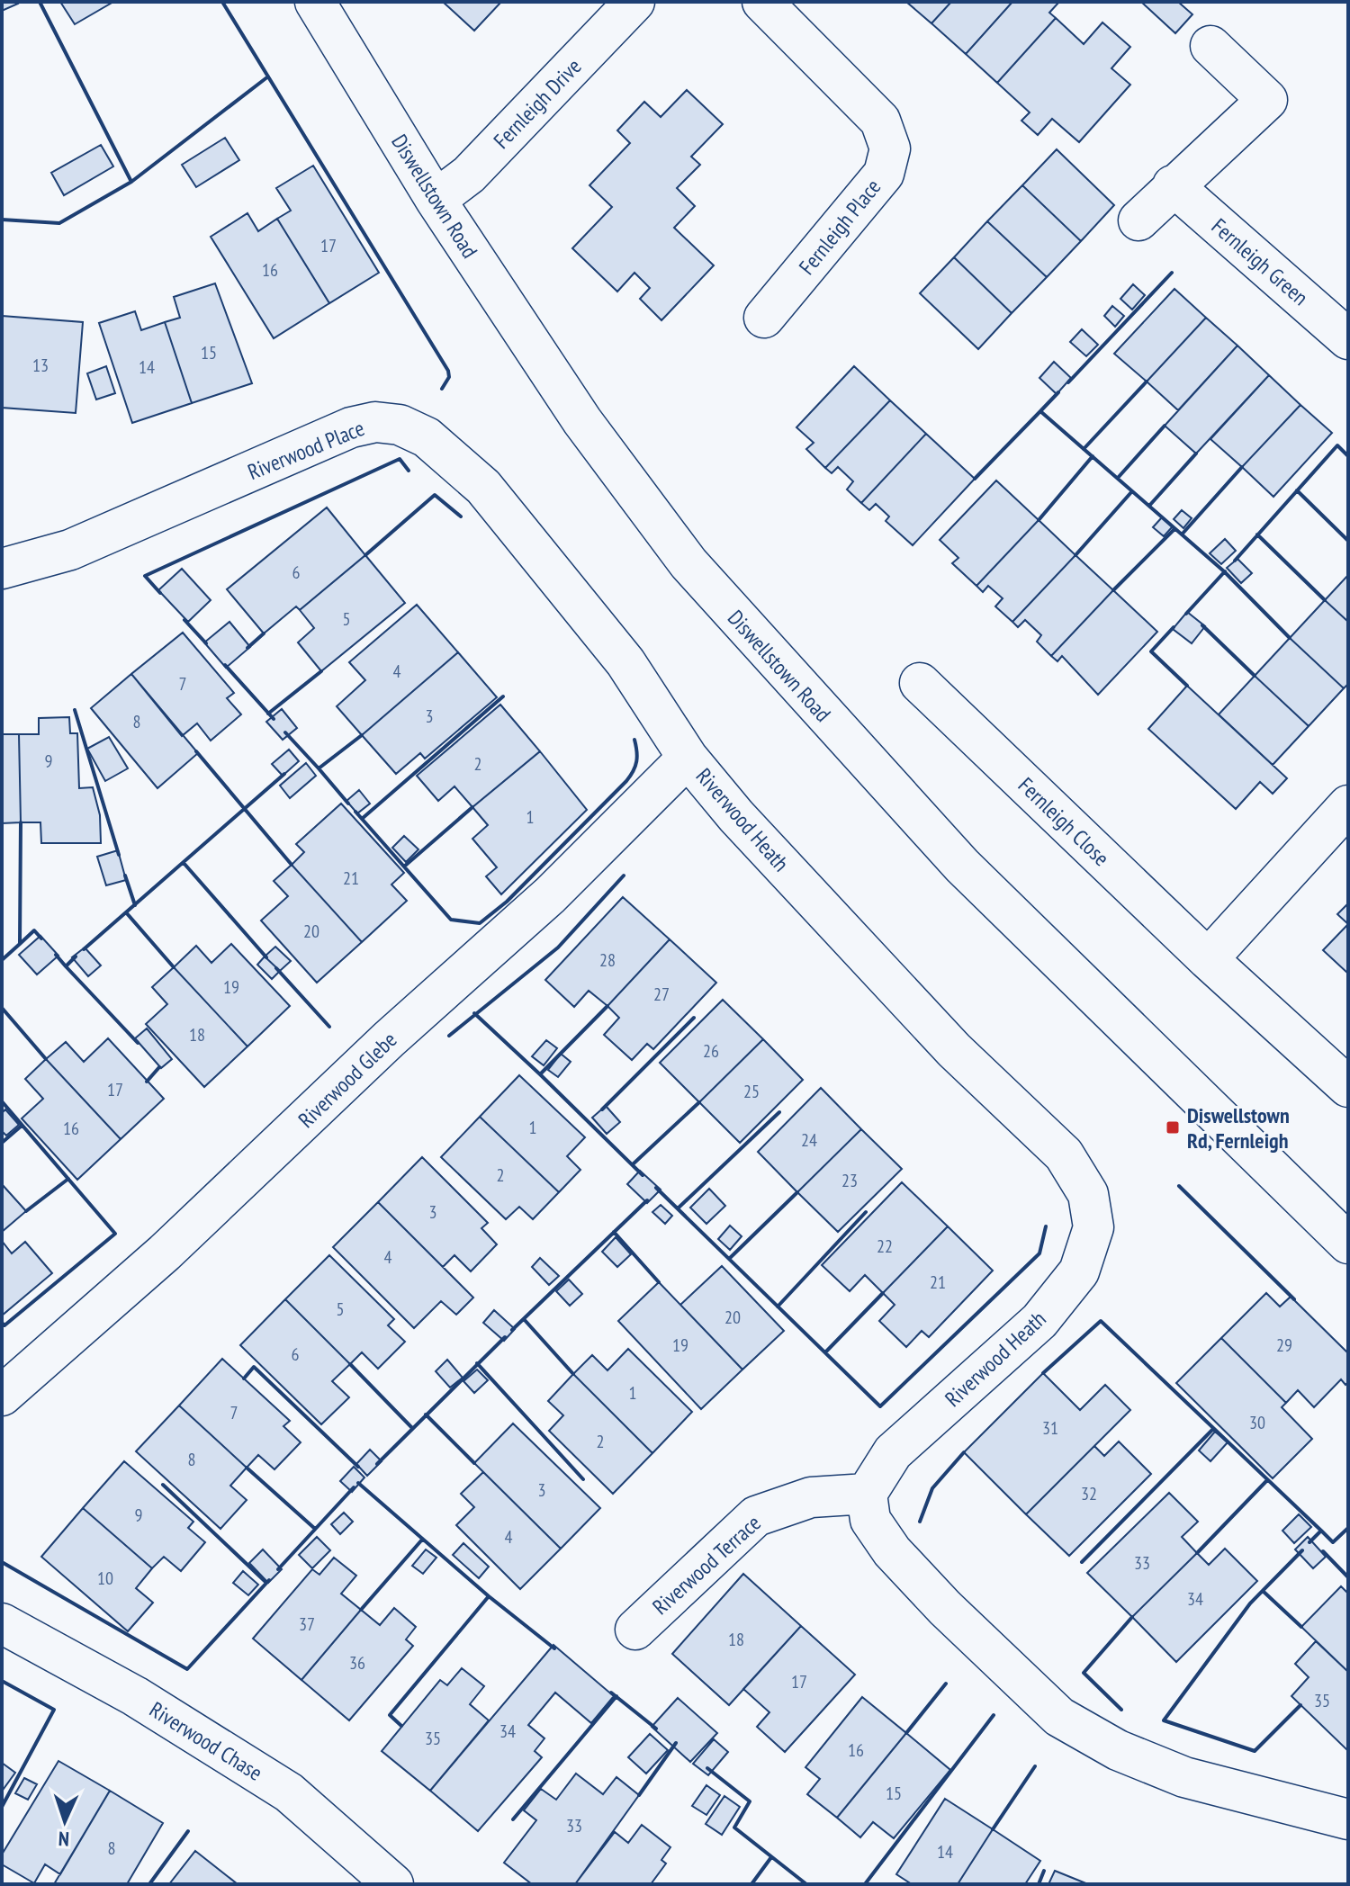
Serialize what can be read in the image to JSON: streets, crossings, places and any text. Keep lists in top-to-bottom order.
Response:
{
  "streets": {
    "street": [
      "Fernleigh Drive",
      "Diswellstown Road",
      "Fernleigh Place",
      "Fernleigh Green",
      "Riverwood Place",
      "Riverwood Heath",
      "Fernleigh Close",
      "Riverwood Glebe",
      "Riverwood Terrace",
      "Riverwood Chase"
    ]
  },
  "crossings": [
    ["Fernleigh Drive", "Diswellstown Road"],
    ["Riverwood Place", "Riverwood Heath"],
    ["Riverwood Place", "Riverwood Glebe"],
    ["Riverwood Heath", "Riverwood Glebe"],
    ["Riverwood Heath", "Riverwood Terrace"]
  ],
  "places": {
    "transit": ["Diswellstown Rd, Fernleigh"]
  },
  "house_numbers": [
    "17",
    "16",
    "15",
    "13",
    "14",
    "6",
    "5",
    "4",
    "7",
    "3",
    "8",
    "9",
    "2",
    "1",
    "21",
    "20",
    "28",
    "19",
    "27",
    "18",
    "26",
    "17",
    "25",
    "1",
    "16",
    "24",
    "2",
    "23",
    "3",
    "22",
    "4",
    "21",
    "5",
    "20",
    "19",
    "29",
    "6",
    "1",
    "7",
    "30",
    "31",
    "2",
    "8",
    "3",
    "32",
    "9",
    "4",
    "33",
    "10",
    "34",
    "37",
    "18",
    "36",
    "17",
    "35",
    "34",
    "35",
    "16",
    "15",
    "33",
    "8",
    "14"
  ],
  "north": "bottom"
}
